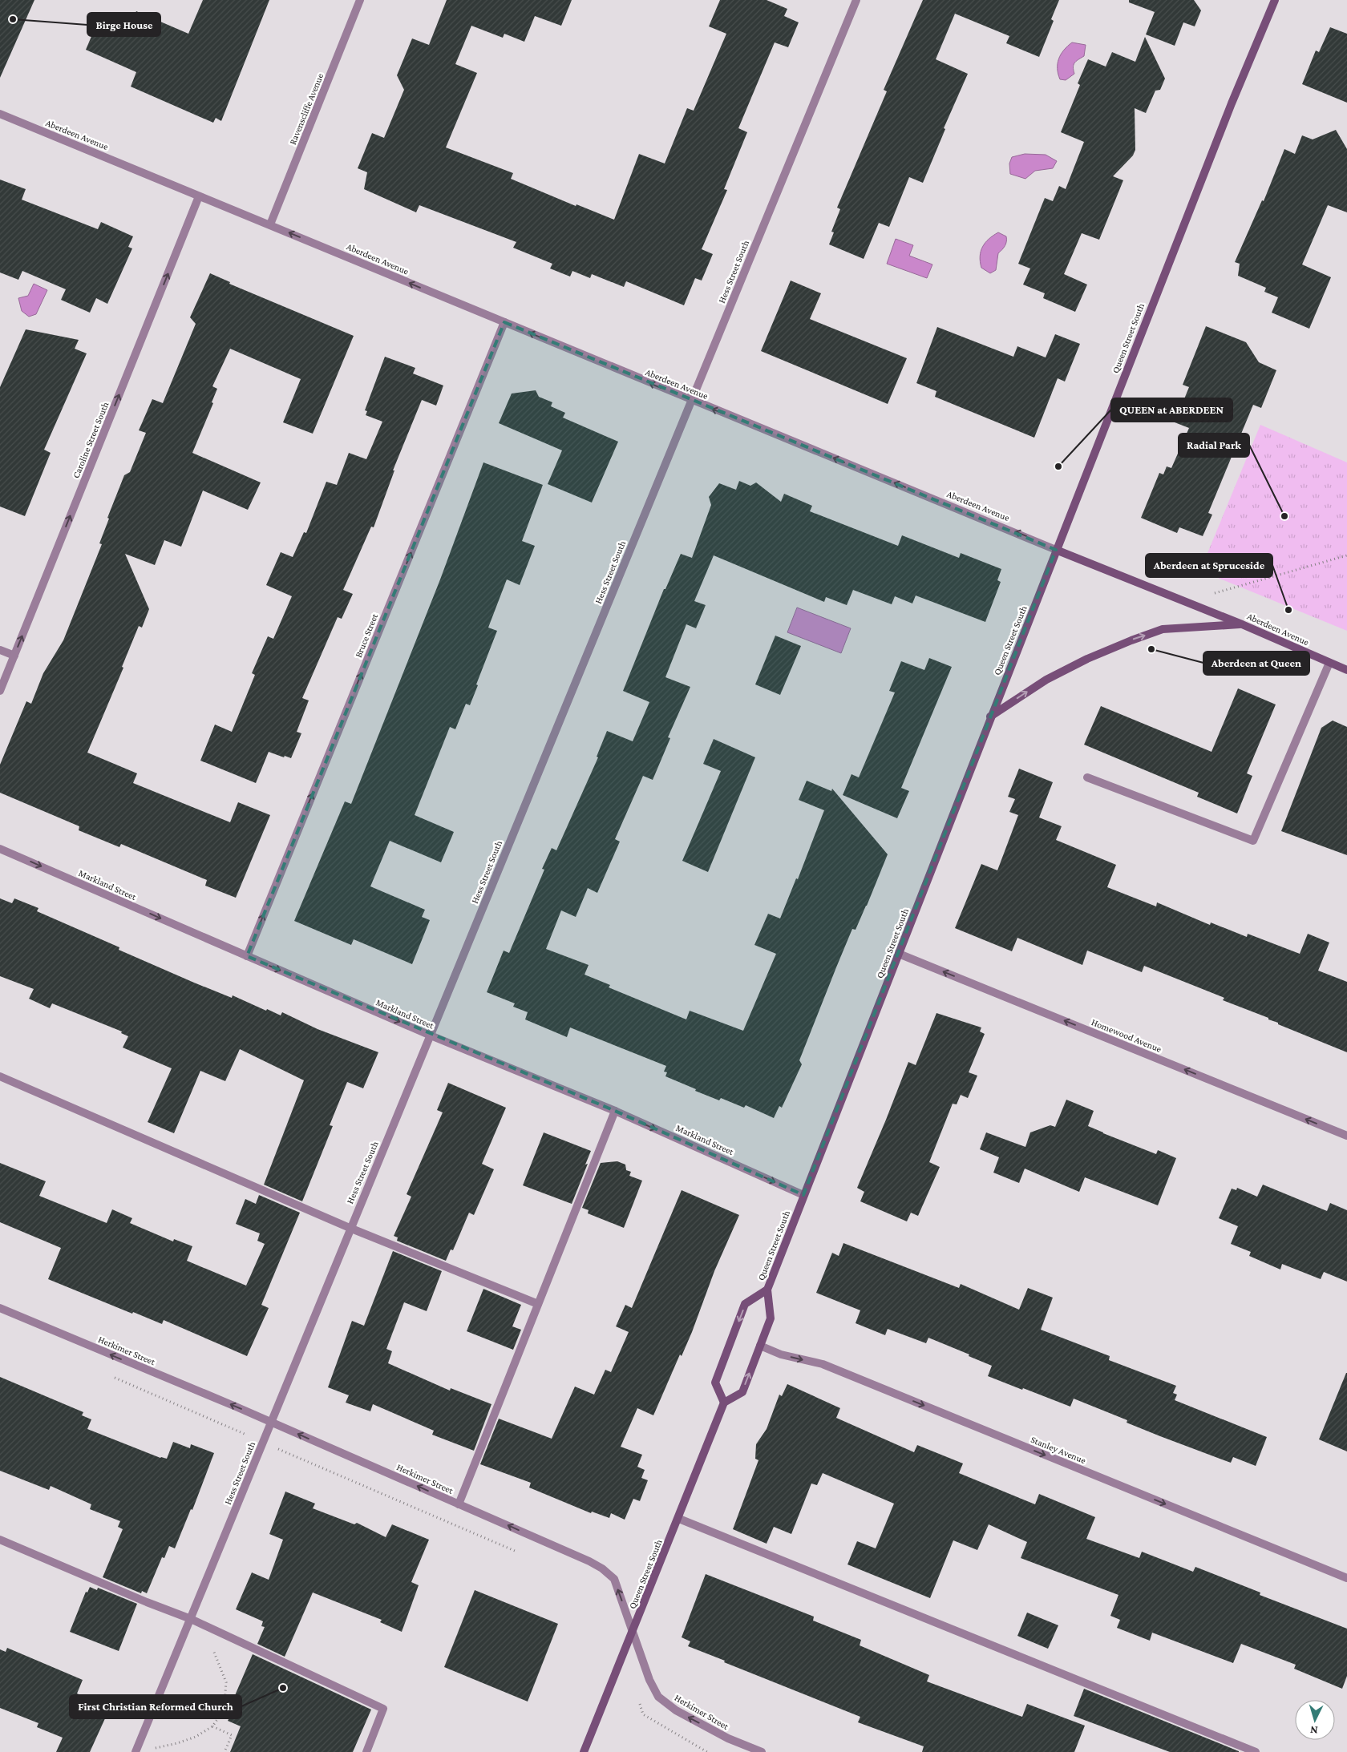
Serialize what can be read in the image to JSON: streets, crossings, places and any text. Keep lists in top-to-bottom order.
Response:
{
  "streets": {
    "main road": ["Aberdeen Avenue", "Queen Street South"],
    "street": [
      "Ravenscliffe Avenue",
      "Hess Street South",
      "Caroline Street South",
      "Bruce Street",
      "Markland Street",
      "Homewood Avenue",
      "Herkimer Street",
      "Stanley Avenue"
    ]
  },
  "crossings": [
    ["Ravenscliffe Avenue", "Aberdeen Avenue"],
    ["Aberdeen Avenue", "Hess Street South"],
    ["Aberdeen Avenue", "Queen Street South"],
    ["Aberdeen Avenue", "Caroline Street South"],
    ["Aberdeen Avenue", "Bruce Street"],
    ["Hess Street South", "Markland Street"],
    ["Hess Street South", "Herkimer Street"],
    ["Queen Street South", "Markland Street"],
    ["Queen Street South", "Homewood Avenue"],
    ["Queen Street South", "Herkimer Street"],
    ["Queen Street South", "Stanley Avenue"],
    ["Bruce Street", "Markland Street"]
  ],
  "one_way": [
    "Aberdeen Avenue",
    "Caroline Street South",
    "Bruce Street",
    "Markland Street",
    "Homewood Avenue",
    "Herkimer Street",
    "Stanley Avenue"
  ],
  "places": [
    "Birge House",
    "QUEEN at ABERDEEN",
    "Radial Park",
    "Aberdeen at Spruceside",
    "Aberdeen at Queen",
    "First Christian Reformed Church"
  ],
  "north": "bottom"
}
